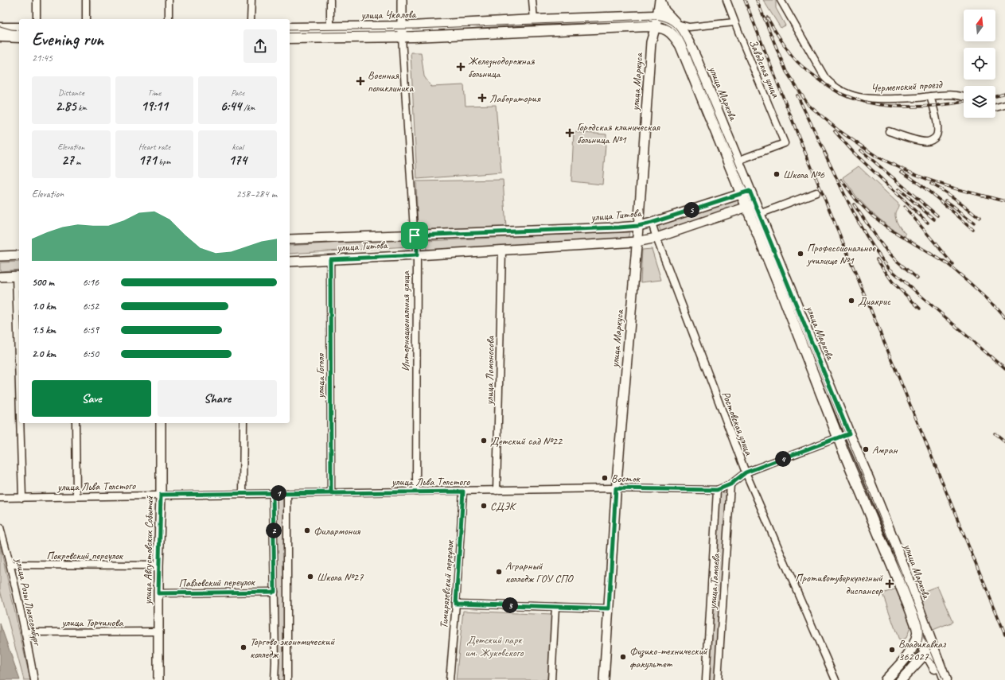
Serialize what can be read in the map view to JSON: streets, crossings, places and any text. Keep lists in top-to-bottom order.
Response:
{
  "streets": {
    "main road": ["улица Чкалова", "улица Маркова"],
    "street": [
      "Заводская улица",
      "улица Маркуса",
      "Черменский проезд",
      "улица Титова",
      "Интернациональная улица",
      "улица Ломоносова",
      "улица Гоголя",
      "Ростовская улица",
      "улица Льва Толстого",
      "улица Августовских Событий",
      "Покровский переулок",
      "улица Тамаева",
      "Павловский переулок",
      "Тимирязевский переулок",
      "улица Розы Люксембург",
      "улица Торчинова"
    ]
  },
  "crossings": [
    ["улица Чкалова", "Заводская улица"],
    ["улица Чкалова", "улица Маркуса"],
    ["улица Чкалова", "улица Маркова"],
    ["улица Чкалова", "Интернациональная улица"],
    ["Заводская улица", "улица Маркова"],
    ["улица Маркуса", "улица Маркова"],
    ["улица Маркуса", "улица Титова"],
    ["улица Маркуса", "улица Льва Толстого"],
    ["улица Маркова", "улица Титова"],
    ["улица Маркова", "улица Льва Толстого"],
    ["улица Титова", "Интернациональная улица"],
    ["улица Титова", "улица Ломоносова"],
    ["улица Титова", "улица Гоголя"],
    ["улица Титова", "Ростовская улица"],
    ["Интернациональная улица", "улица Льва Толстого"],
    ["улица Ломоносова", "улица Льва Толстого"],
    ["улица Гоголя", "улица Льва Толстого"],
    ["Ростовская улица", "улица Льва Толстого"],
    ["улица Льва Толстого", "улица Августовских Событий"],
    ["улица Льва Толстого", "улица Тамаева"],
    ["улица Льва Толстого", "Тимирязевский переулок"],
    ["улица Августовских Событий", "Покровский переулок"],
    ["улица Августовских Событий", "Павловский переулок"],
    ["улица Августовских Событий", "улица Торчинова"],
    ["Покровский переулок", "улица Розы Люксембург"],
    ["улица Розы Люксембург", "улица Торчинова"]
  ],
  "parks": ["Детский парк им. Жуковского"],
  "places": {
    "health": [
      "Железнодорожная больница",
      "Военная поликлиника",
      "Лаборатория",
      "Городская клиническая больница №1",
      "Противотуберкулезный диспансер"
    ],
    "other": [
      "Школа №6",
      "Профессиональное училище №1",
      "Диакрис",
      "Детский сад №22",
      "Амран",
      "Восток",
      "СДЭК",
      "Филармония",
      "Аграрный колледж ГОУ СПО",
      "Школа №27",
      "Торгово-экономический колледж",
      "Владикавказ 362027",
      "Физико-технический факультет"
    ]
  },
  "north": "top",
  "page": {
    "heading": ["Evening run", "21:45"],
    "stats": [
      ["Distance", "2.85 km"],
      ["Time", "19:11"],
      ["Pace", "6:44 /km"],
      ["Elevation", "27 m"],
      ["Heart rate", "171 bpm"],
      ["kcal", "174"]
    ],
    "chart": ["Elevation", "258–284 m"],
    "pins": [
      "5",
      "4",
      "1",
      "2",
      "3"
    ],
    "list": [
      {
        "name": "500 m",
        "note": "6:16"
      },
      {
        "name": "1.0 km",
        "note": "6:52"
      },
      {
        "name": "1.5 km",
        "note": "6:59"
      },
      {
        "name": "2.0 km",
        "note": "6:50"
      }
    ],
    "buttons": ["Save", "Share"]
  }
}
